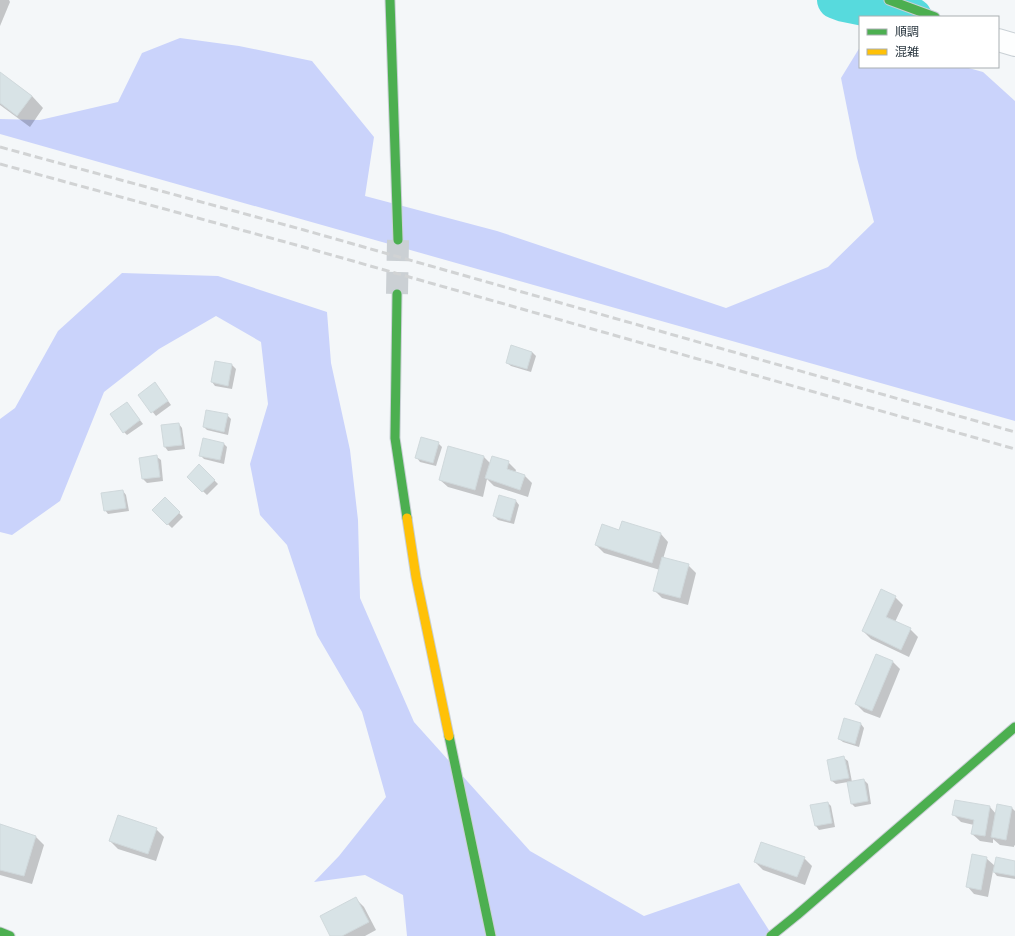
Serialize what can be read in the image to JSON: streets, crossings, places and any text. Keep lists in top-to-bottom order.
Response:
{
  "legend": ["順調", "混雑"]
}
